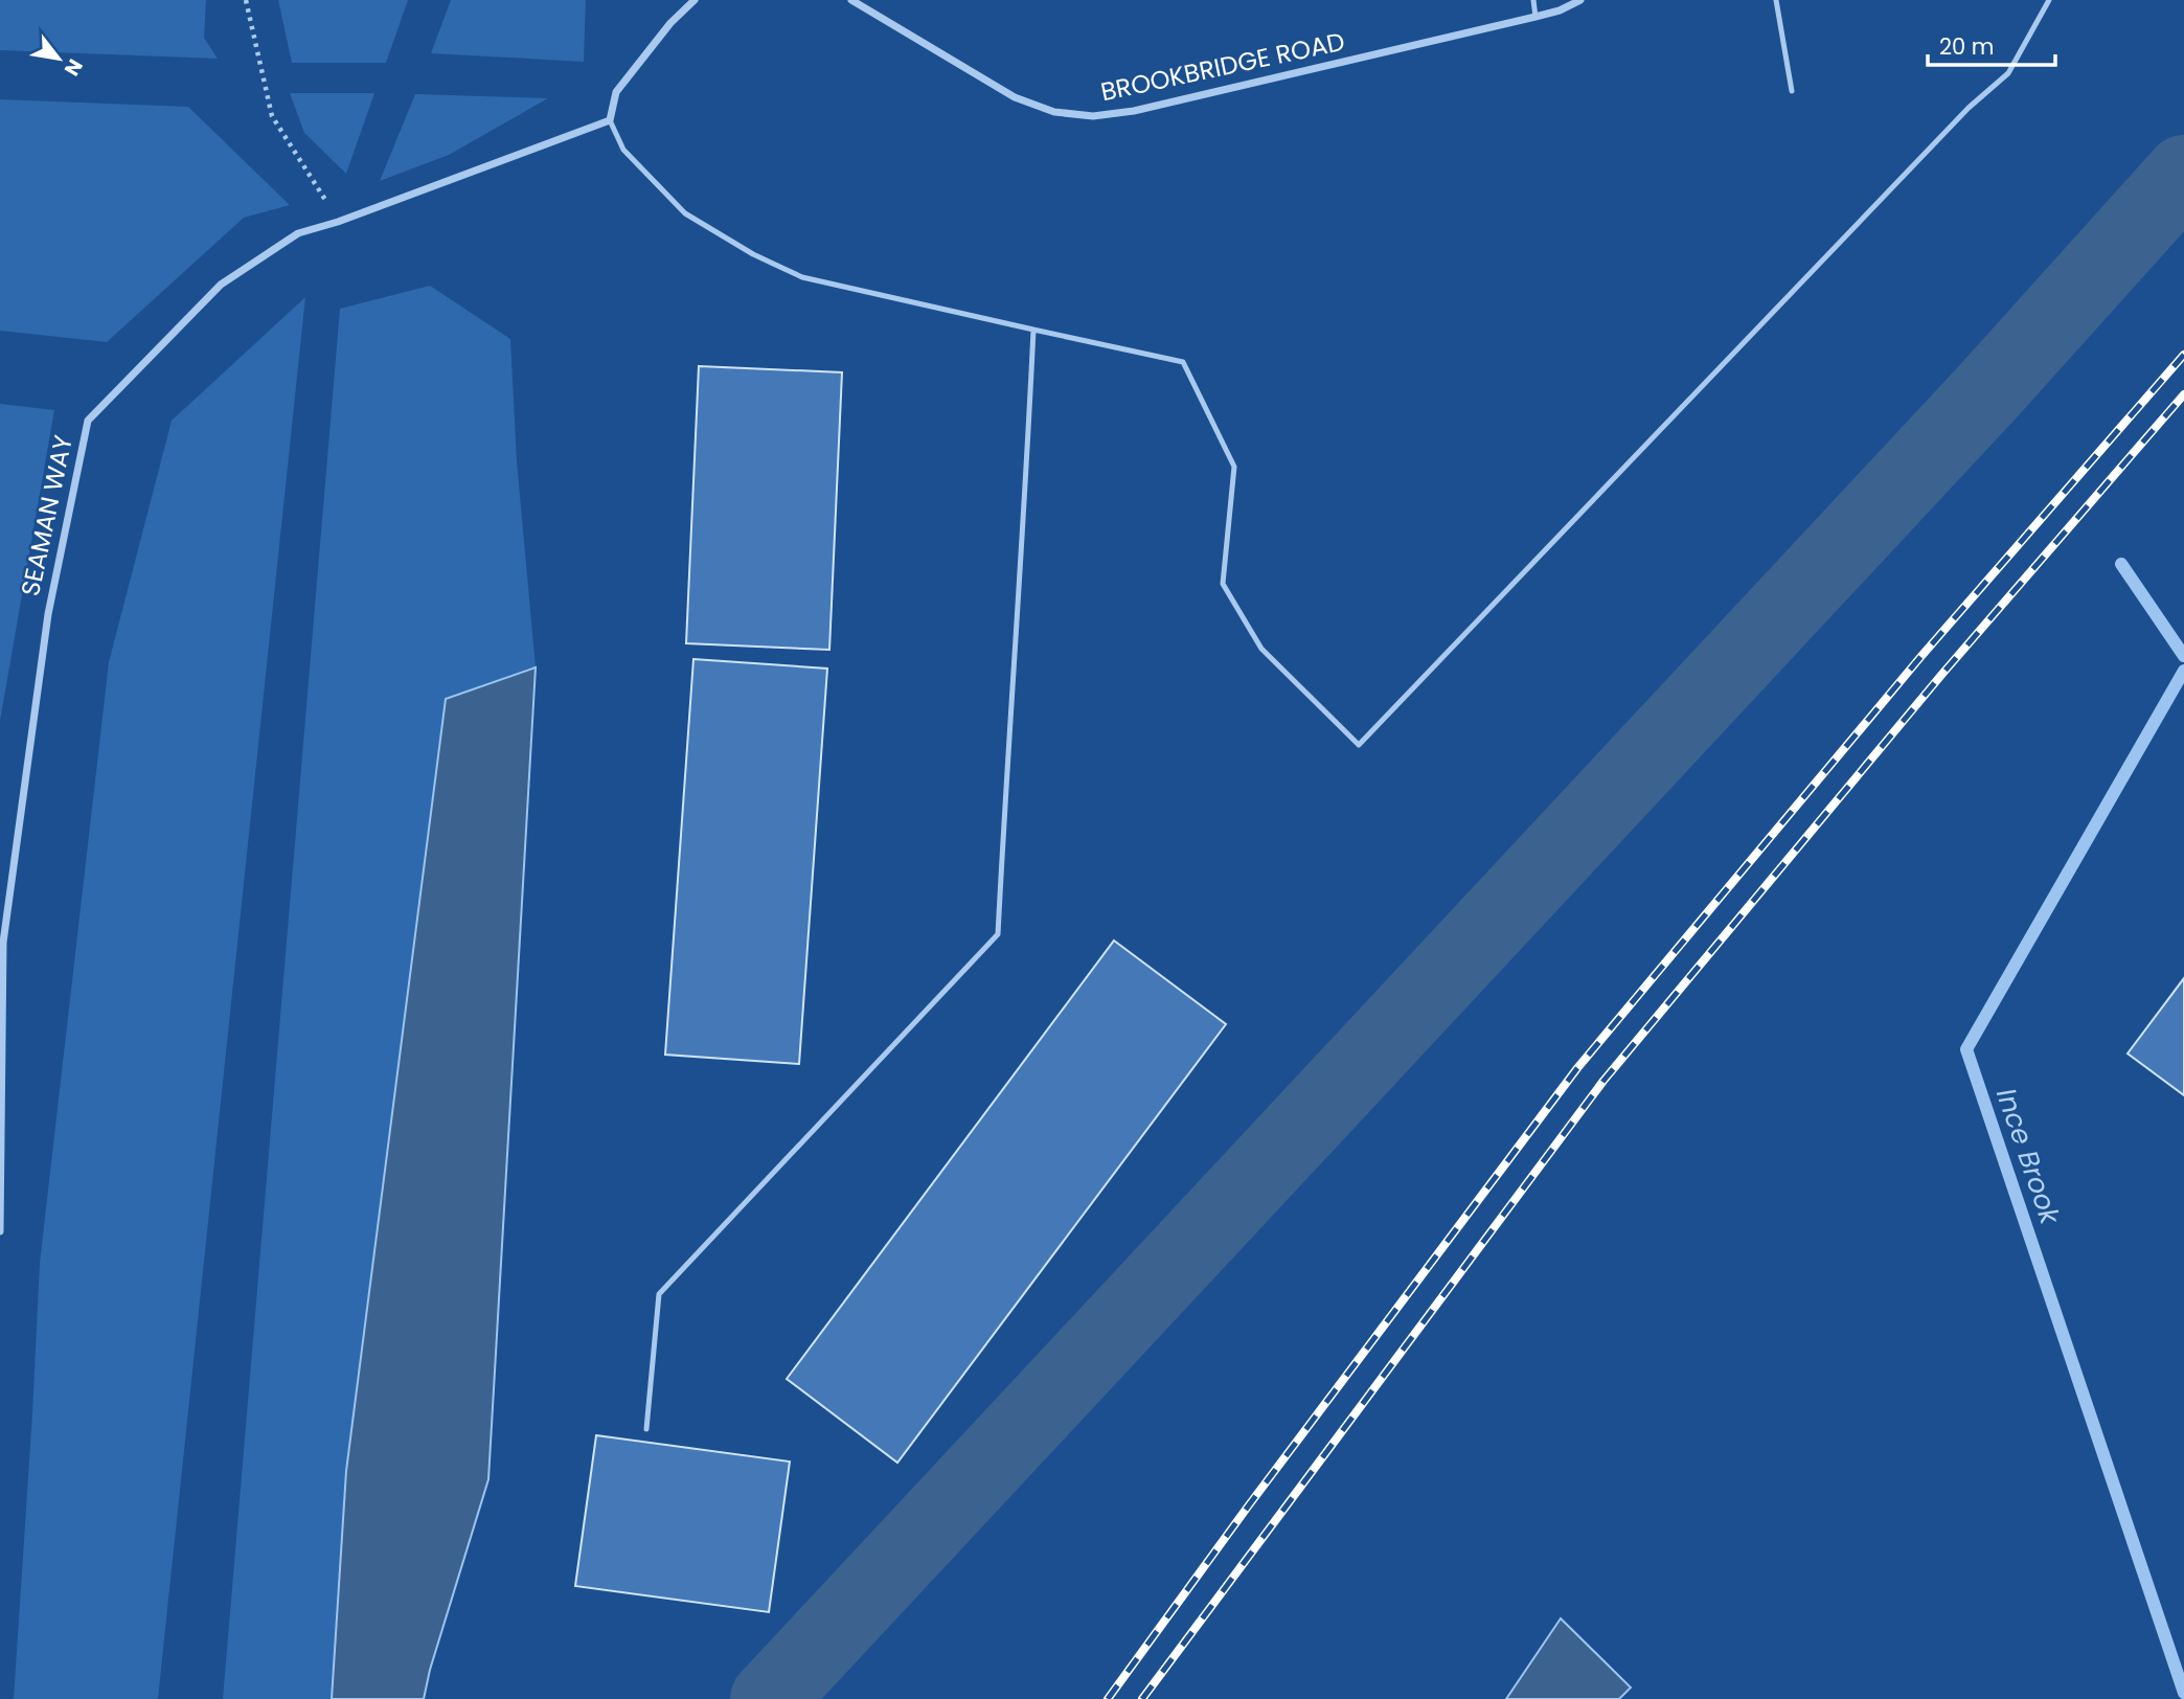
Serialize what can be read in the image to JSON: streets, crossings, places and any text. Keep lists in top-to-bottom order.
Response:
{
  "streets": {
    "street": ["BROOKBRIDGE ROAD", "SEAMAN WAY"]
  },
  "water": ["Ince Brook"],
  "scale_bar": "20 m",
  "north": "bottom right"
}
